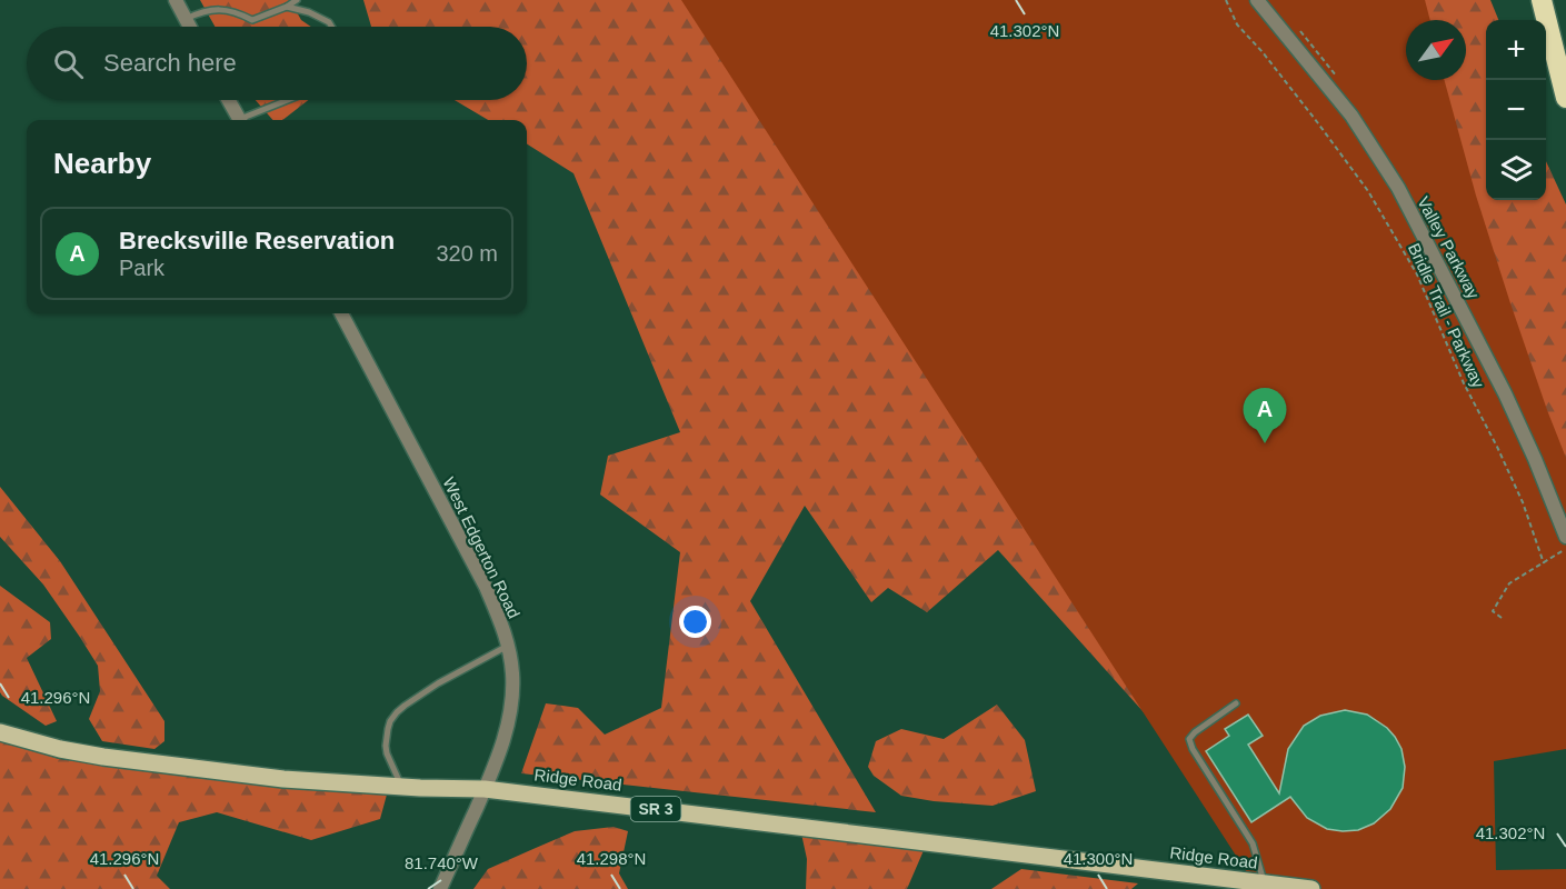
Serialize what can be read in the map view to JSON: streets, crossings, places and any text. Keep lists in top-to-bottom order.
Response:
{
  "streets": {
    "main road": ["Ridge Road", "SR 3"],
    "street": ["Valley Parkway", "West Edgerton Road"],
    "path": ["Bridle Trail - Parkway"]
  },
  "crossings": [
    ["West Edgerton Road", "Ridge Road"]
  ],
  "north": "top right",
  "page": {
    "map_buttons": ["+", "−"],
    "search": "Search here",
    "heading": "Nearby",
    "list": [
      {
        "mark": "A",
        "name": "Brecksville Reservation",
        "note": "Park",
        "value": "320 m"
      }
    ],
    "pins": "A"
  },
  "coordinates": [
    "41.302°N",
    "41.296°N",
    "41.298°N",
    "41.300°N",
    "81.740°W"
  ]
}
